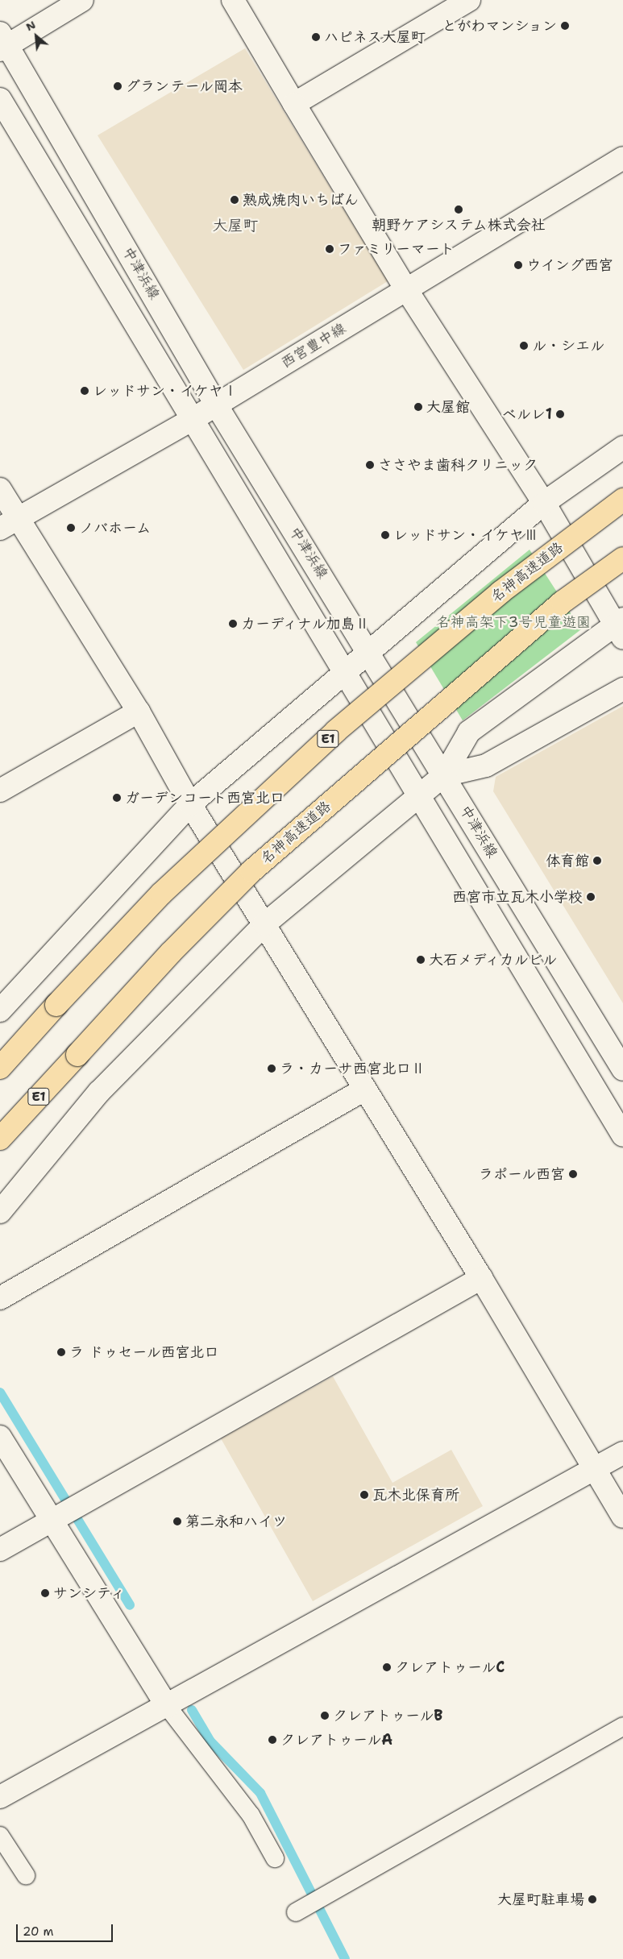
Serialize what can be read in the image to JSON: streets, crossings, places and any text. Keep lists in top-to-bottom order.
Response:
{
  "streets": {
    "highway": ["名神高速道路", "E1"],
    "street": ["中津浜線", "西宮豊中線"]
  },
  "crossings": [
    ["中津浜線", "西宮豊中線"]
  ],
  "districts": ["大屋町"],
  "parks": ["名神高架下3号児童遊園"],
  "places": [
    "とがわマンション",
    "ハピネス大屋町",
    "グランテール岡本",
    "熟成焼肉いちばん",
    "朝野ケアシステム株式会社",
    "ファミリーマート",
    "ウイング西宮",
    "ル・シエル",
    "レッドサン・イケヤⅠ",
    "大屋館",
    "ベルレ1",
    "ささやま歯科クリニック",
    "ノバホーム",
    "レッドサン・イケヤⅢ",
    "カーディナル加島Ⅱ",
    "ガーデンコート西宮北口",
    "体育館",
    "西宮市立瓦木小学校",
    "大石メディカルビル",
    "ラ・カーサ西宮北口Ⅱ",
    "ラポール西宮",
    "ラ ドゥセール西宮北口",
    "瓦木北保育所",
    "第二永和ハイツ",
    "サンシティ",
    "クレアトゥールC",
    "クレアトゥールB",
    "クレアトゥールA",
    "大屋町駐車場"
  ],
  "scale_bar": "20 m",
  "north": "top left"
}
